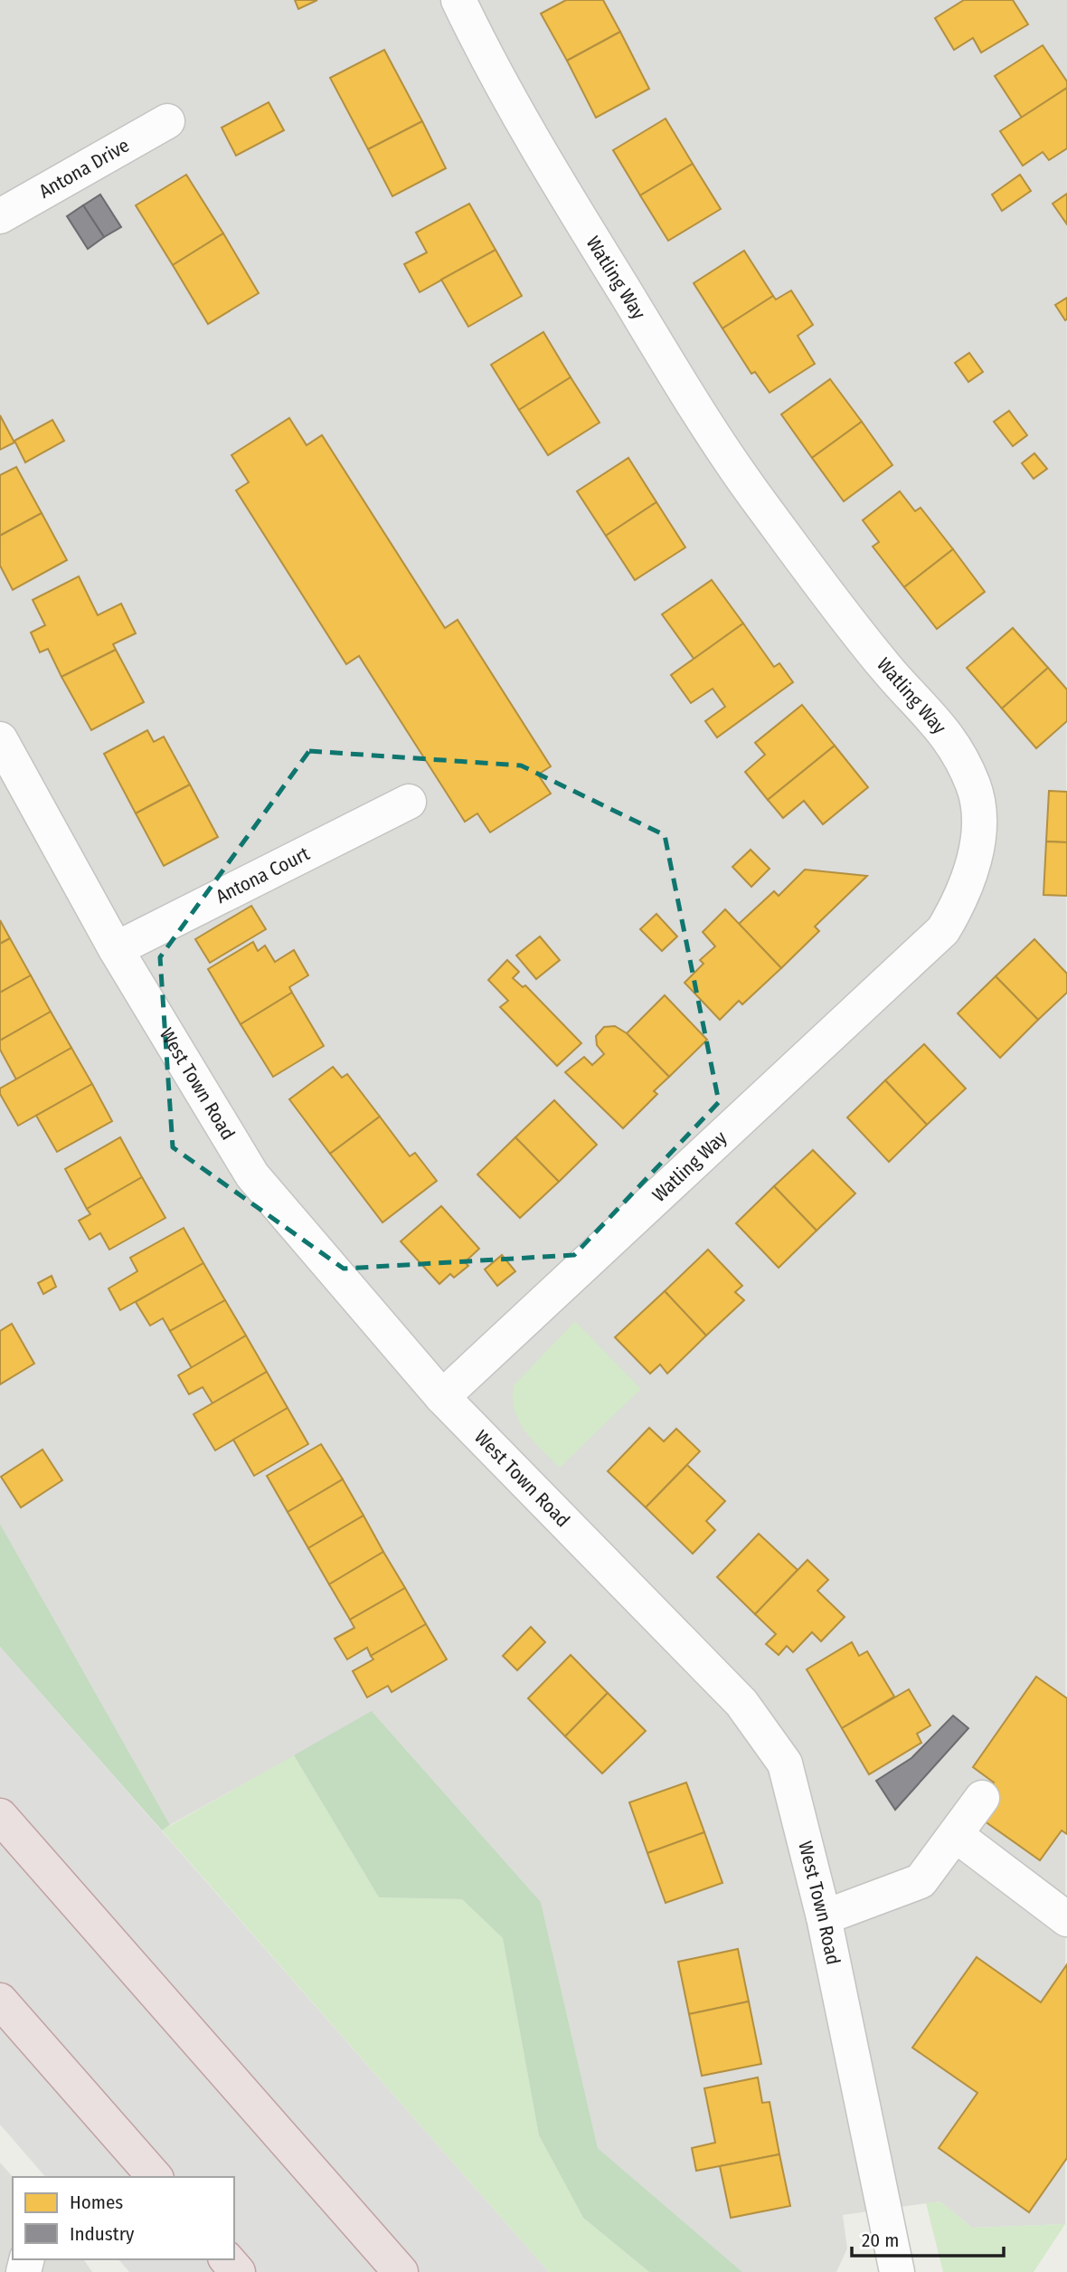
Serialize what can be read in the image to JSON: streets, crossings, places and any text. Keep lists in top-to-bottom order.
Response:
{
  "streets": {
    "street": [
      "Antona Drive",
      "Watling Way",
      "Antona Court",
      "West Town Road"
    ]
  },
  "crossings": [
    ["Watling Way", "West Town Road"],
    ["Antona Court", "West Town Road"]
  ],
  "legend": ["Homes", "Industry"],
  "scale_bar": "20 m"
}
